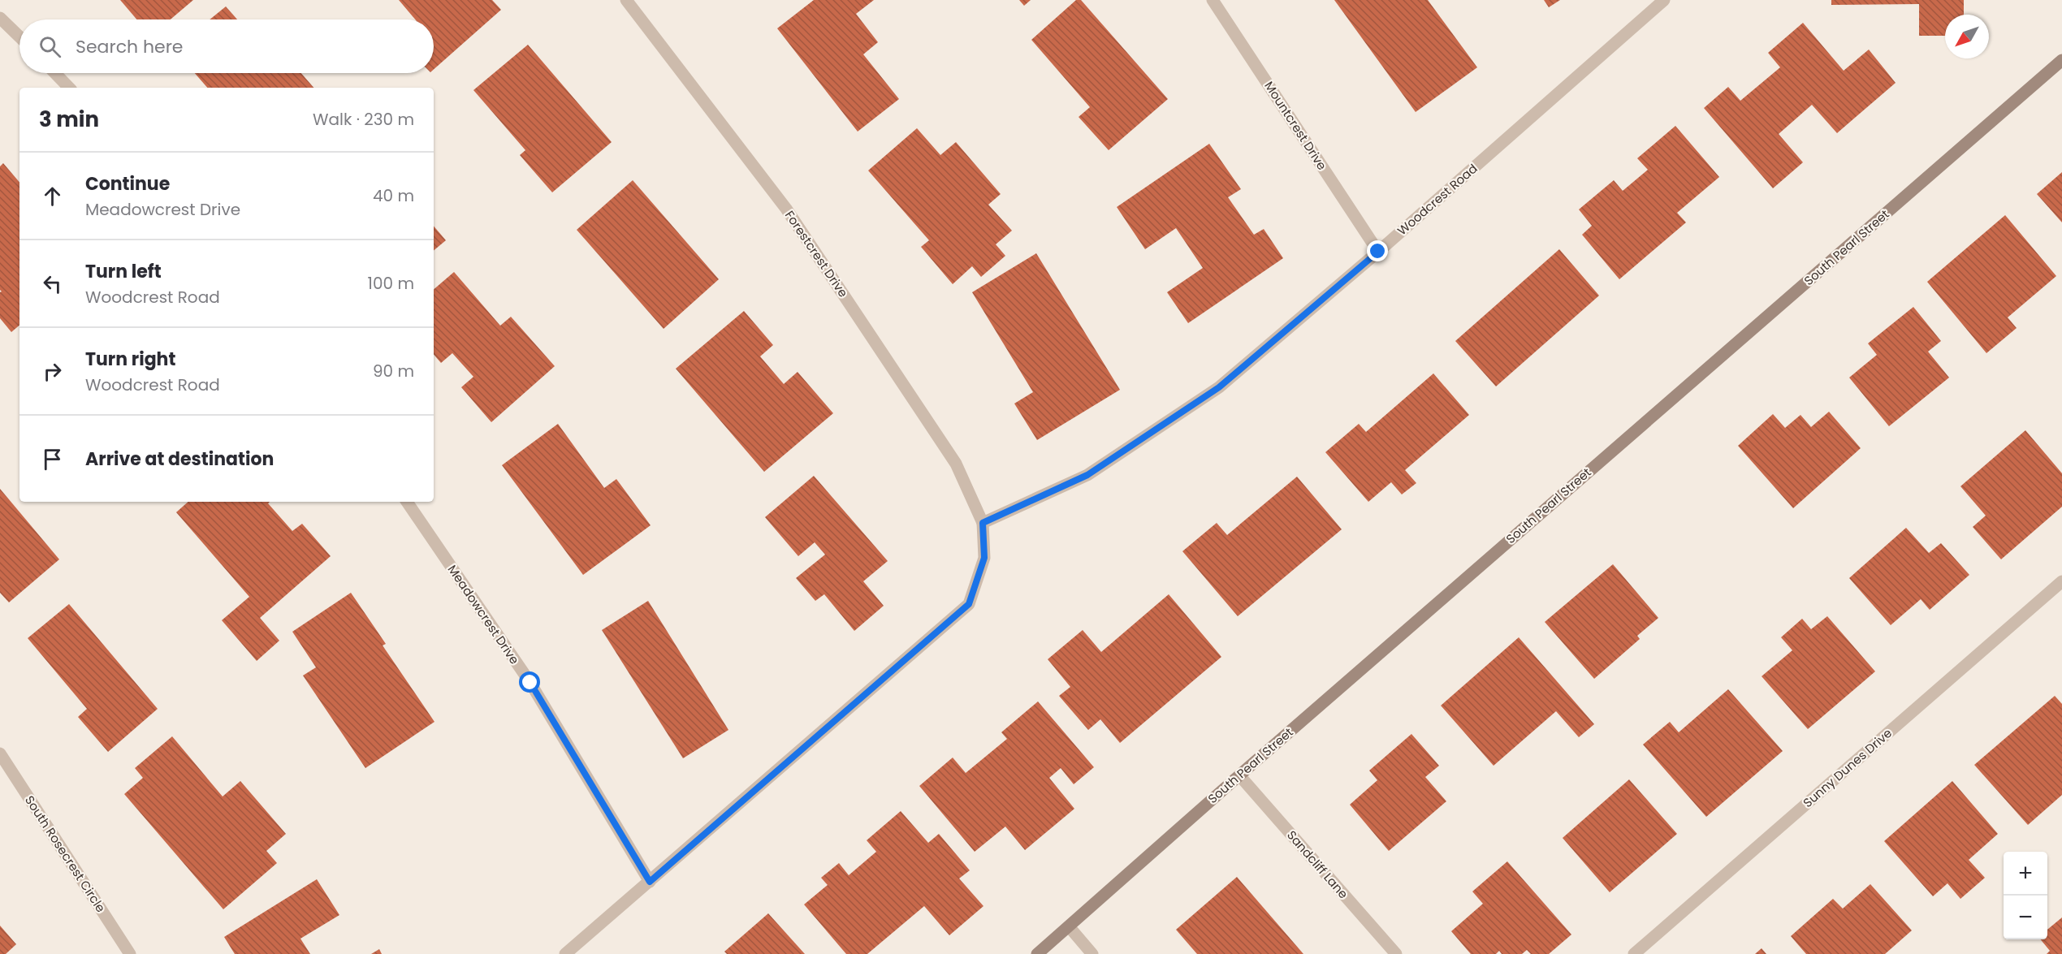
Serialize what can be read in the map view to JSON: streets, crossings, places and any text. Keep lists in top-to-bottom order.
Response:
{
  "streets": {
    "street": [
      "Mountcrest Drive",
      "Woodcrest Road",
      "South Pearl Street",
      "Forestcrest Drive",
      "Meadowcrest Drive",
      "Sunny Dunes Drive",
      "South Rosecrest Circle",
      "Sandcliff Lane"
    ]
  },
  "crossings": [
    ["Mountcrest Drive", "Woodcrest Road"],
    ["Woodcrest Road", "Forestcrest Drive"],
    ["South Pearl Street", "Sandcliff Lane"]
  ],
  "north": "bottom left",
  "page": {
    "search": "Search here",
    "heading": ["3 min", "Walk · 230 m"],
    "list": [
      ["Continue", "Meadowcrest Drive", "40 m"],
      ["Turn left", "Woodcrest Road", "100 m"],
      ["Turn right", "Woodcrest Road", "90 m"],
      "Arrive at destination"
    ],
    "map_buttons": ["+", "−"]
  }
}
